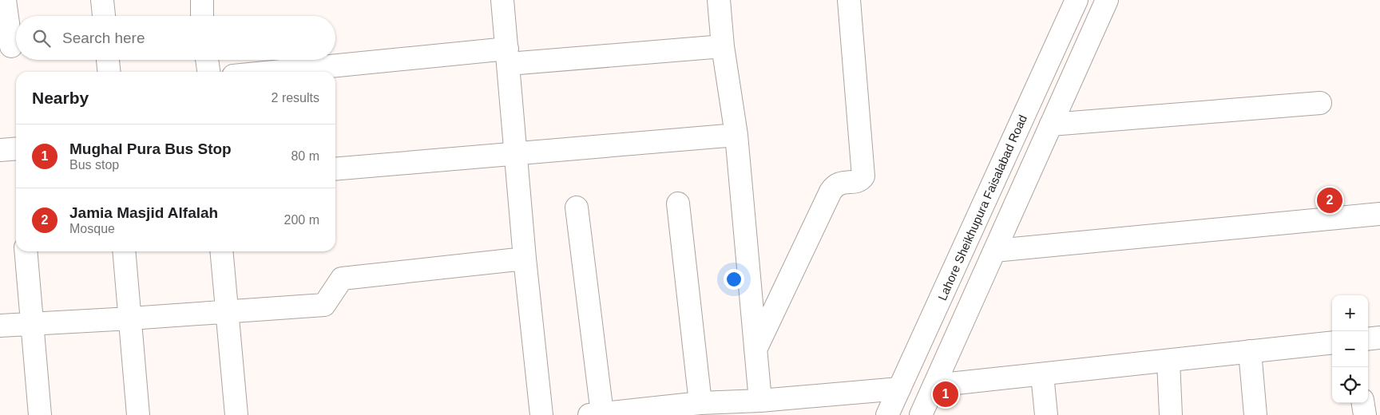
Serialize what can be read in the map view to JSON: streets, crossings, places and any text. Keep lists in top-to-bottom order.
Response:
{
  "streets": {
    "main road": ["Lahore Sheikhupura Faisalabad Road"]
  },
  "page": {
    "search": "Search here",
    "heading": ["Nearby", "2 results"],
    "list": [
      {
        "mark": "1",
        "name": "Mughal Pura Bus Stop",
        "note": "Bus stop",
        "value": "80 m"
      },
      {
        "mark": "2",
        "name": "Jamia Masjid Alfalah",
        "note": "Mosque",
        "value": "200 m"
      }
    ],
    "pins": ["2", "1"],
    "map_buttons": ["+", "−"]
  }
}
